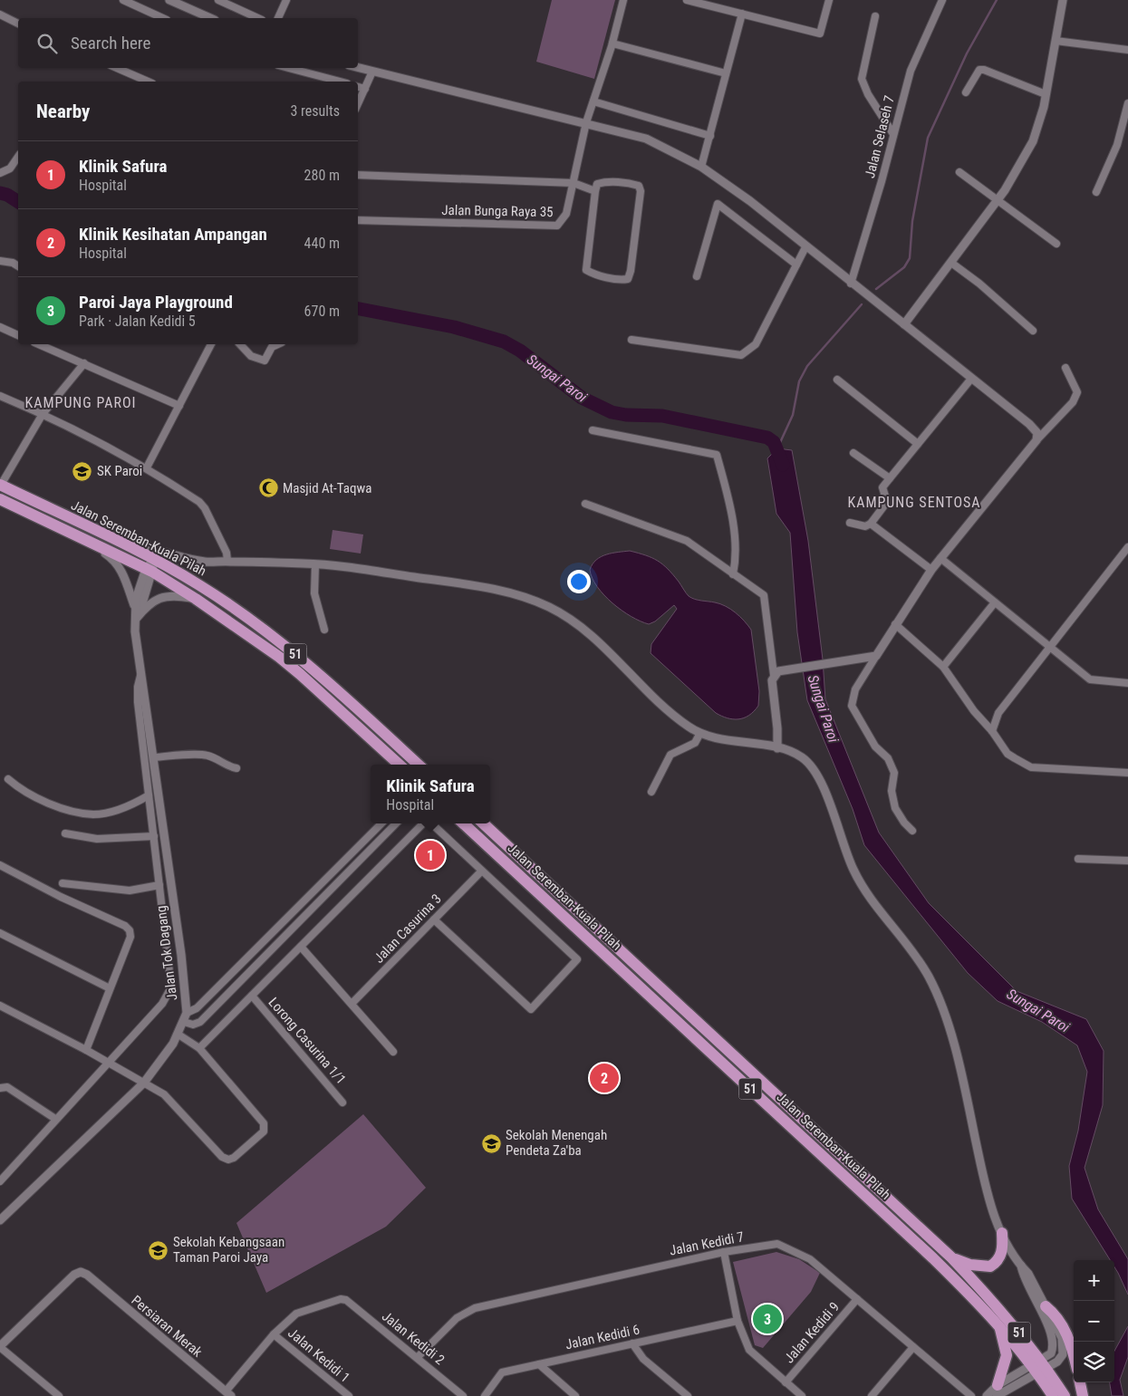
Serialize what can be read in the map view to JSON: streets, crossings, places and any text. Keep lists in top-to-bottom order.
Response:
{
  "streets": {
    "highway": ["Jalan Seremban-Kuala Pilah", "51"],
    "street": [
      "Jalan Selaseh 7",
      "Jalan Bunga Raya 35",
      "Jalan Casurina 3",
      "Jalan Tok Dagang",
      "Lorong Casurina 1/1",
      "Jalan Kedidi 7",
      "Persiaran Merak",
      "Jalan Kedidi 9",
      "Jalan Kedidi 6",
      "Jalan Kedidi 2",
      "Jalan Kedidi 1"
    ]
  },
  "crossings": [
    ["Jalan Seremban-Kuala Pilah", "Jalan Tok Dagang"],
    ["Jalan Kedidi 7", "Jalan Kedidi 9"],
    ["Jalan Kedidi 7", "Jalan Kedidi 2"],
    ["Jalan Kedidi 2", "Jalan Kedidi 1"]
  ],
  "districts": ["KAMPUNG PAROI", "KAMPUNG SENTOSA"],
  "water": ["Sungai Paroi"],
  "places": {
    "school or university": ["SK Paroi", "Sekolah Menengah Pendeta Za'ba", "Sekolah Kebangsaan Taman Paroi Jaya"],
    "mosque": ["Masjid At-Taqwa"]
  },
  "page": {
    "search": "Search here",
    "heading": ["Nearby", "3 results"],
    "list": [
      {
        "mark": "1",
        "name": "Klinik Safura",
        "note": "Hospital",
        "value": "280 m"
      },
      {
        "mark": "2",
        "name": "Klinik Kesihatan Ampangan",
        "note": "Hospital",
        "value": "440 m"
      },
      {
        "mark": "3",
        "name": "Paroi Jaya Playground",
        "note": "Park · Jalan Kedidi 5",
        "value": "670 m"
      }
    ],
    "popup": ["Klinik Safura", "Hospital"],
    "pins": ["1", "2", "3"],
    "map_buttons": ["+", "−"]
  }
}
